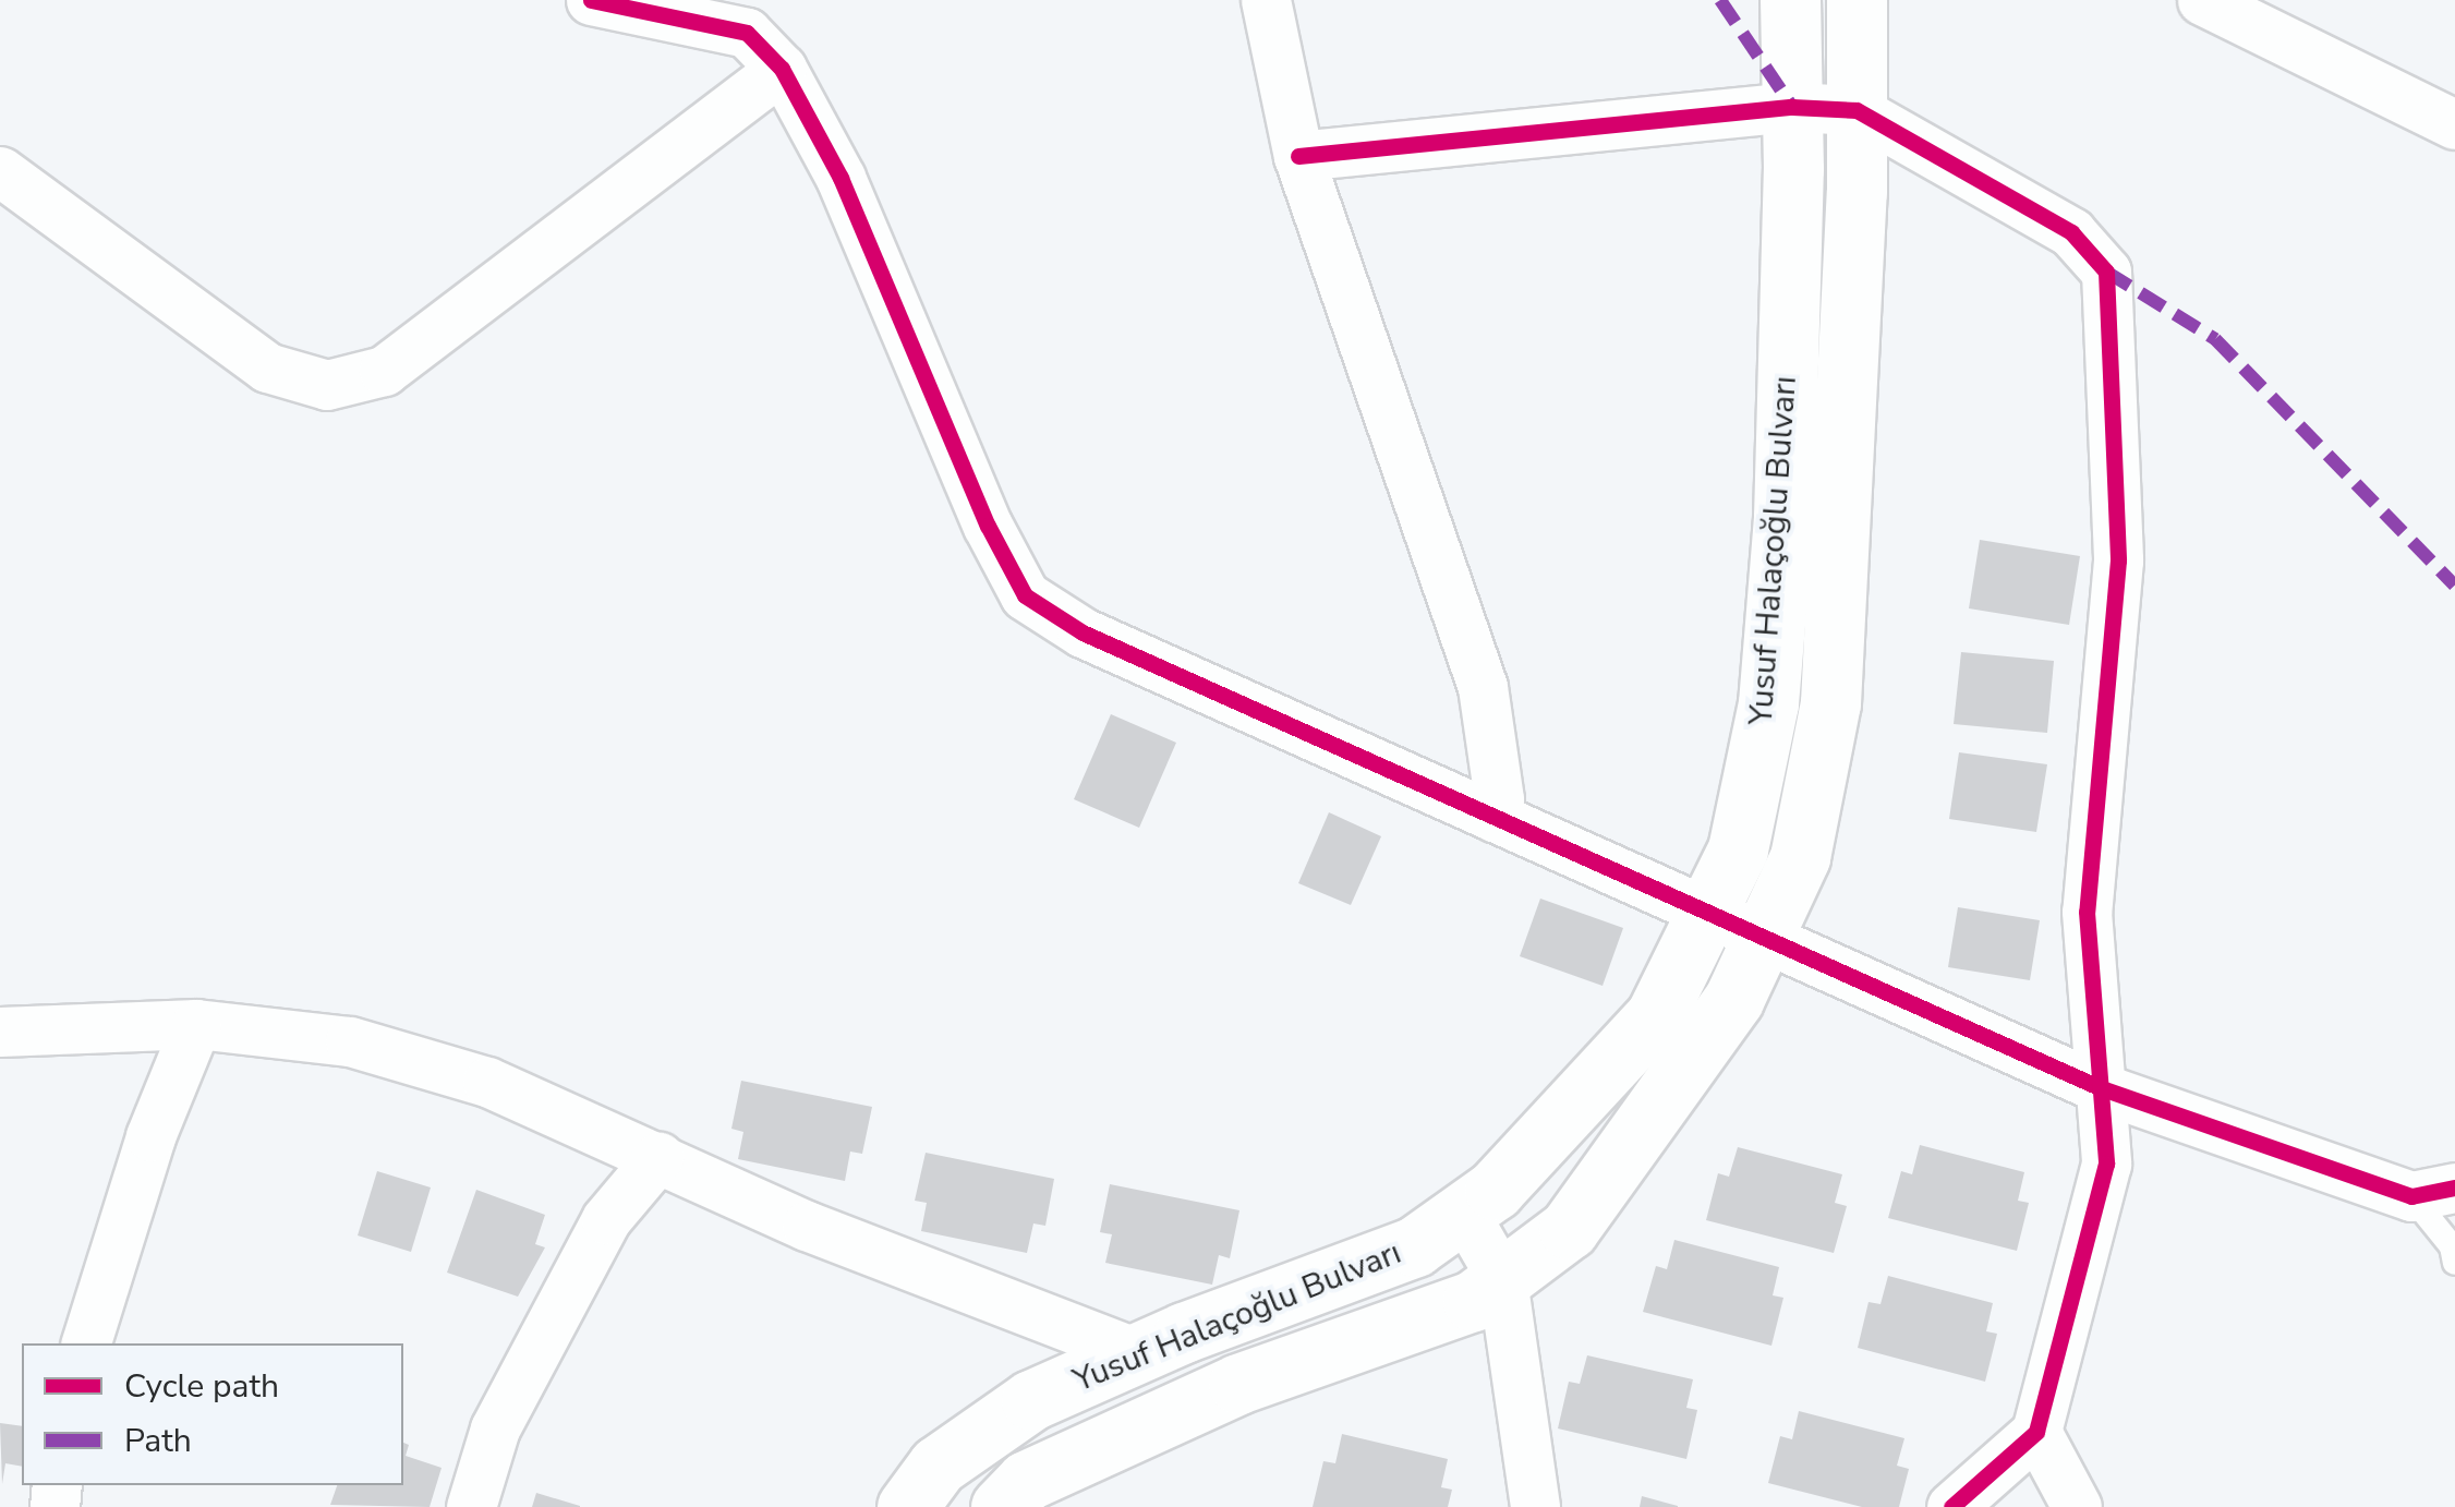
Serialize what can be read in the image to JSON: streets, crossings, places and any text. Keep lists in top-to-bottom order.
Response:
{
  "streets": {
    "street": ["Yusuf Halaçoğlu Bulvarı"]
  },
  "legend": ["Cycle path", "Path"]
}
